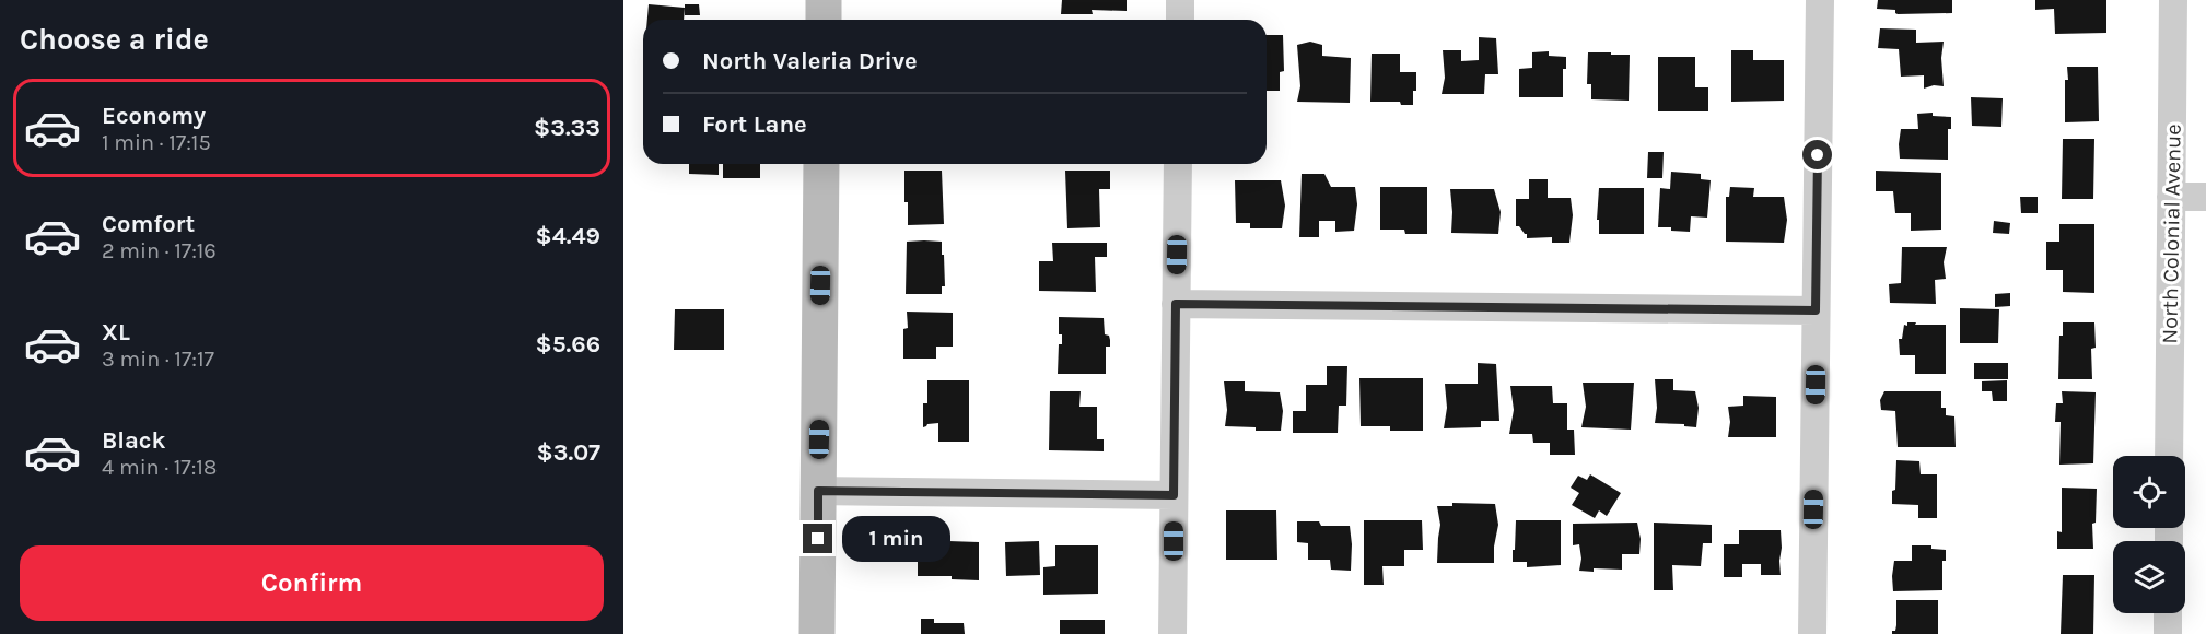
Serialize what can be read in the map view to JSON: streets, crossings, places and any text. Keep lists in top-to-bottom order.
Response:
{
  "streets": {
    "street": ["North Colonial Avenue"]
  },
  "page": {
    "heading": "Choose a ride",
    "banner": ["North Valeria Drive", "Fort Lane"],
    "list": [
      {
        "name": "Economy",
        "note": "1 min · 17:15",
        "value": "$3.33"
      },
      {
        "name": "Comfort",
        "note": "2 min · 17:16",
        "value": "$4.49"
      },
      {
        "name": "XL",
        "note": "3 min · 17:17",
        "value": "$5.66"
      },
      {
        "name": "Black",
        "note": "4 min · 17:18",
        "value": "$3.07"
      }
    ],
    "bubble": "1 min",
    "buttons": "Confirm"
  }
}
